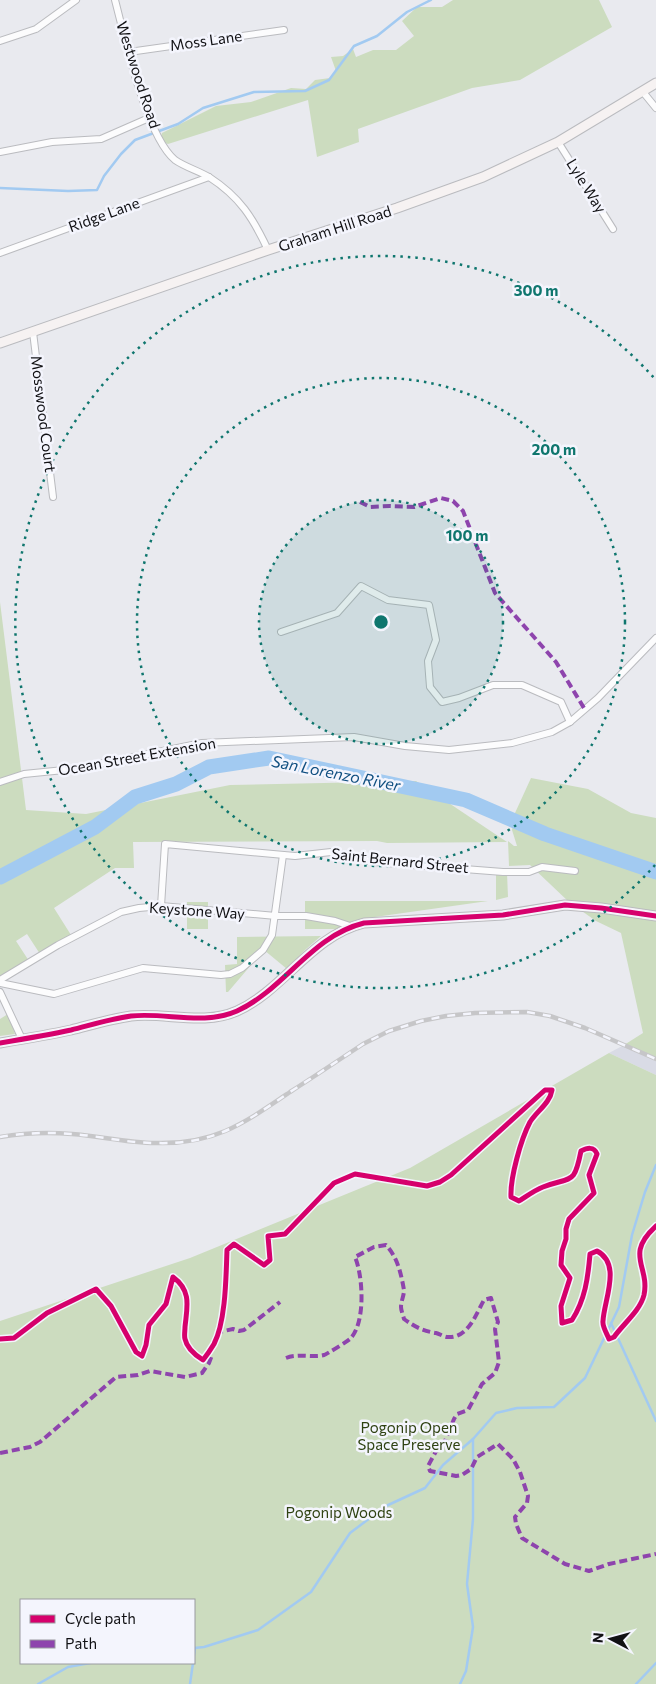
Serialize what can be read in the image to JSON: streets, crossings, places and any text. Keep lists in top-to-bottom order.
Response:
{
  "streets": {
    "main road": ["Graham Hill Road"],
    "street": [
      "Moss Lane",
      "Westwood Road",
      "Lyle Way",
      "Ridge Lane",
      "Mosswood Court",
      "Ocean Street Extension",
      "Saint Bernard Street",
      "Keystone Way"
    ]
  },
  "crossings": [
    ["Moss Lane", "Westwood Road"],
    ["Westwood Road", "Ridge Lane"],
    ["Westwood Road", "Graham Hill Road"],
    ["Lyle Way", "Graham Hill Road"],
    ["Graham Hill Road", "Mosswood Court"],
    ["Saint Bernard Street", "Keystone Way"]
  ],
  "water": ["San Lorenzo River"],
  "parks": ["Pogonip Open Space Preserve", "Pogonip Woods"],
  "legend": ["Cycle path", "Path"],
  "north": "left",
  "rings": ["300 m", "200 m", "100 m"]
}
